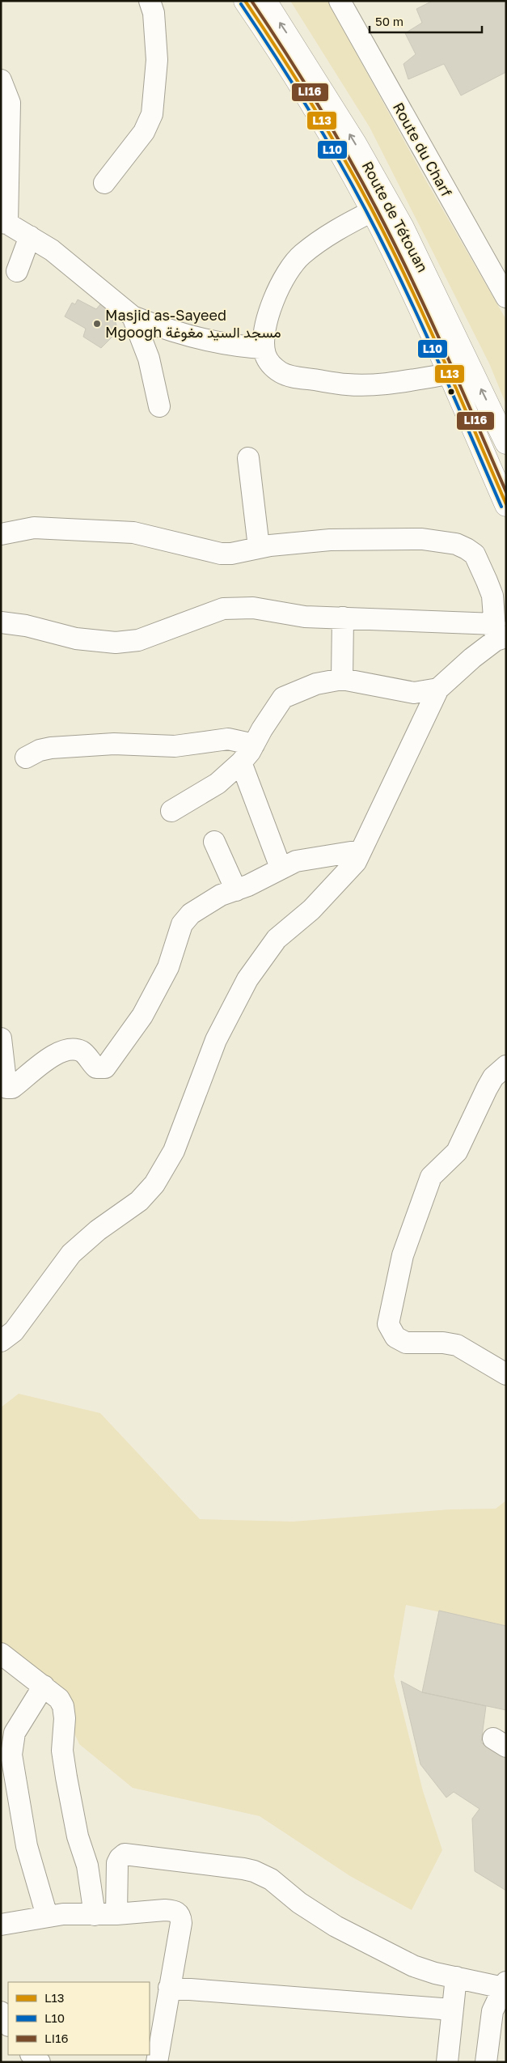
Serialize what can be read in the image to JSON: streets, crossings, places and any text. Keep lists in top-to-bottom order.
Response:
{
  "streets": {
    "highway": ["Route de Tétouan"],
    "street": ["Route du Charf"]
  },
  "places": ["Masjid as-Sayeed Mgoogh مسجد السيد مغوغة"],
  "lines": ["transit line L13", "transit line LI16", "transit line L10"],
  "legend": ["L13", "L10", "LI16"],
  "scale_bar": "50 m"
}
